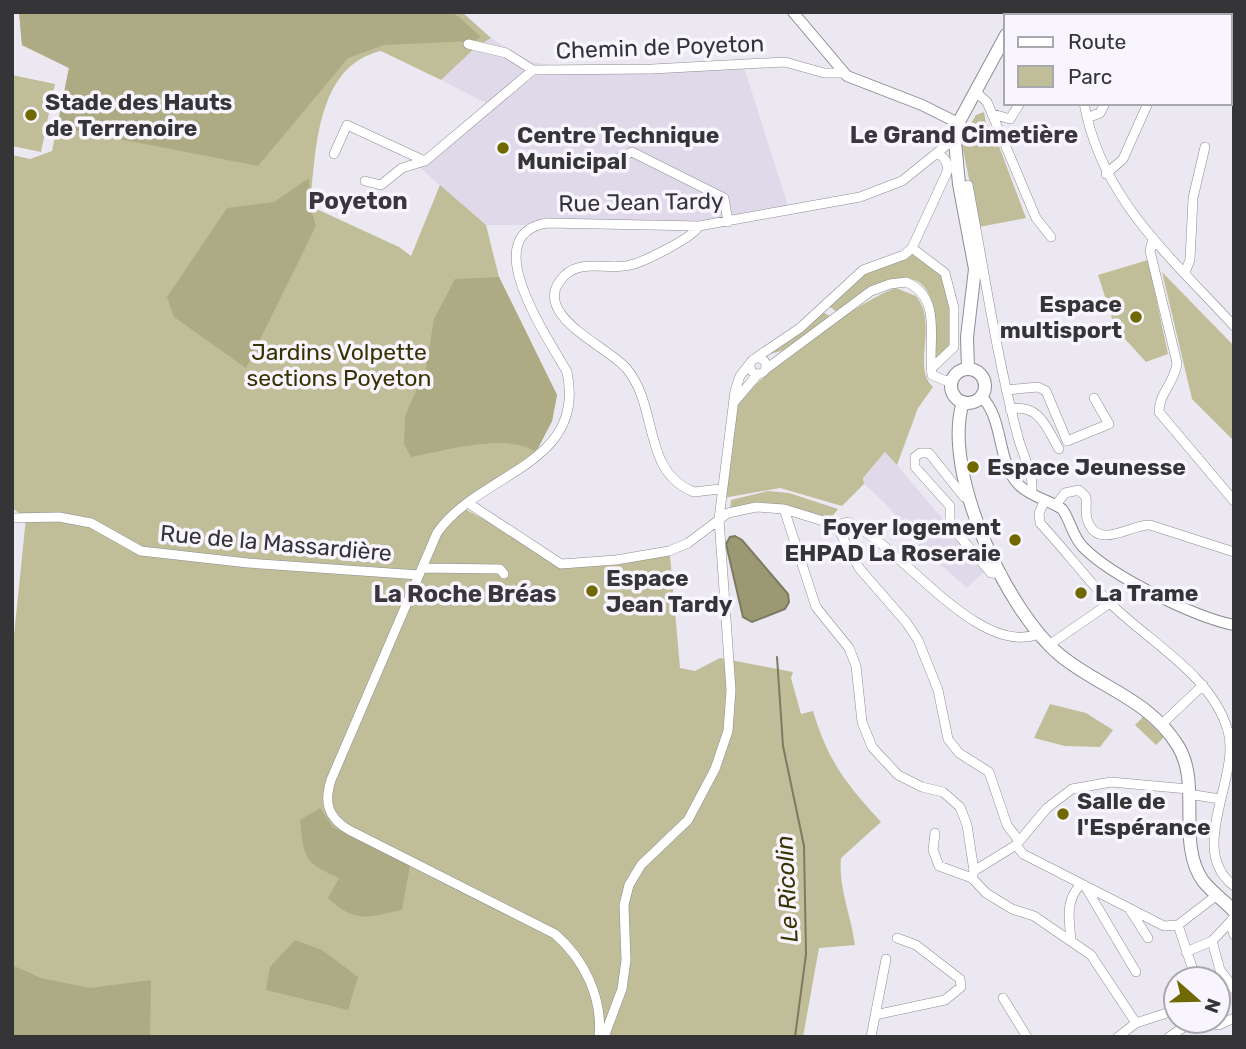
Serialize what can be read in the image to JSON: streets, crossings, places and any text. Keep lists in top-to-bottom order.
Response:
{
  "streets": {
    "street": ["Chemin de Poyeton", "Rue Jean Tardy", "Rue de la Massardière"]
  },
  "crossings": [
    ["Rue Jean Tardy", "Rue de la Massardière"]
  ],
  "districts": ["Le Grand Cimetière", "Poyeton", "La Roche Bréas"],
  "water": ["Le Ricolin"],
  "parks": ["Jardins Volpette sections Poyeton"],
  "places": [
    "Stade des Hauts de Terrenoire",
    "Centre Technique Municipal",
    "Espace multisport",
    "Espace Jeunesse",
    "Foyer logement EHPAD La Roseraie",
    "Espace Jean Tardy",
    "La Trame",
    "Salle de l'Espérance"
  ],
  "legend": ["Route", "Parc"],
  "north": "right"
}
